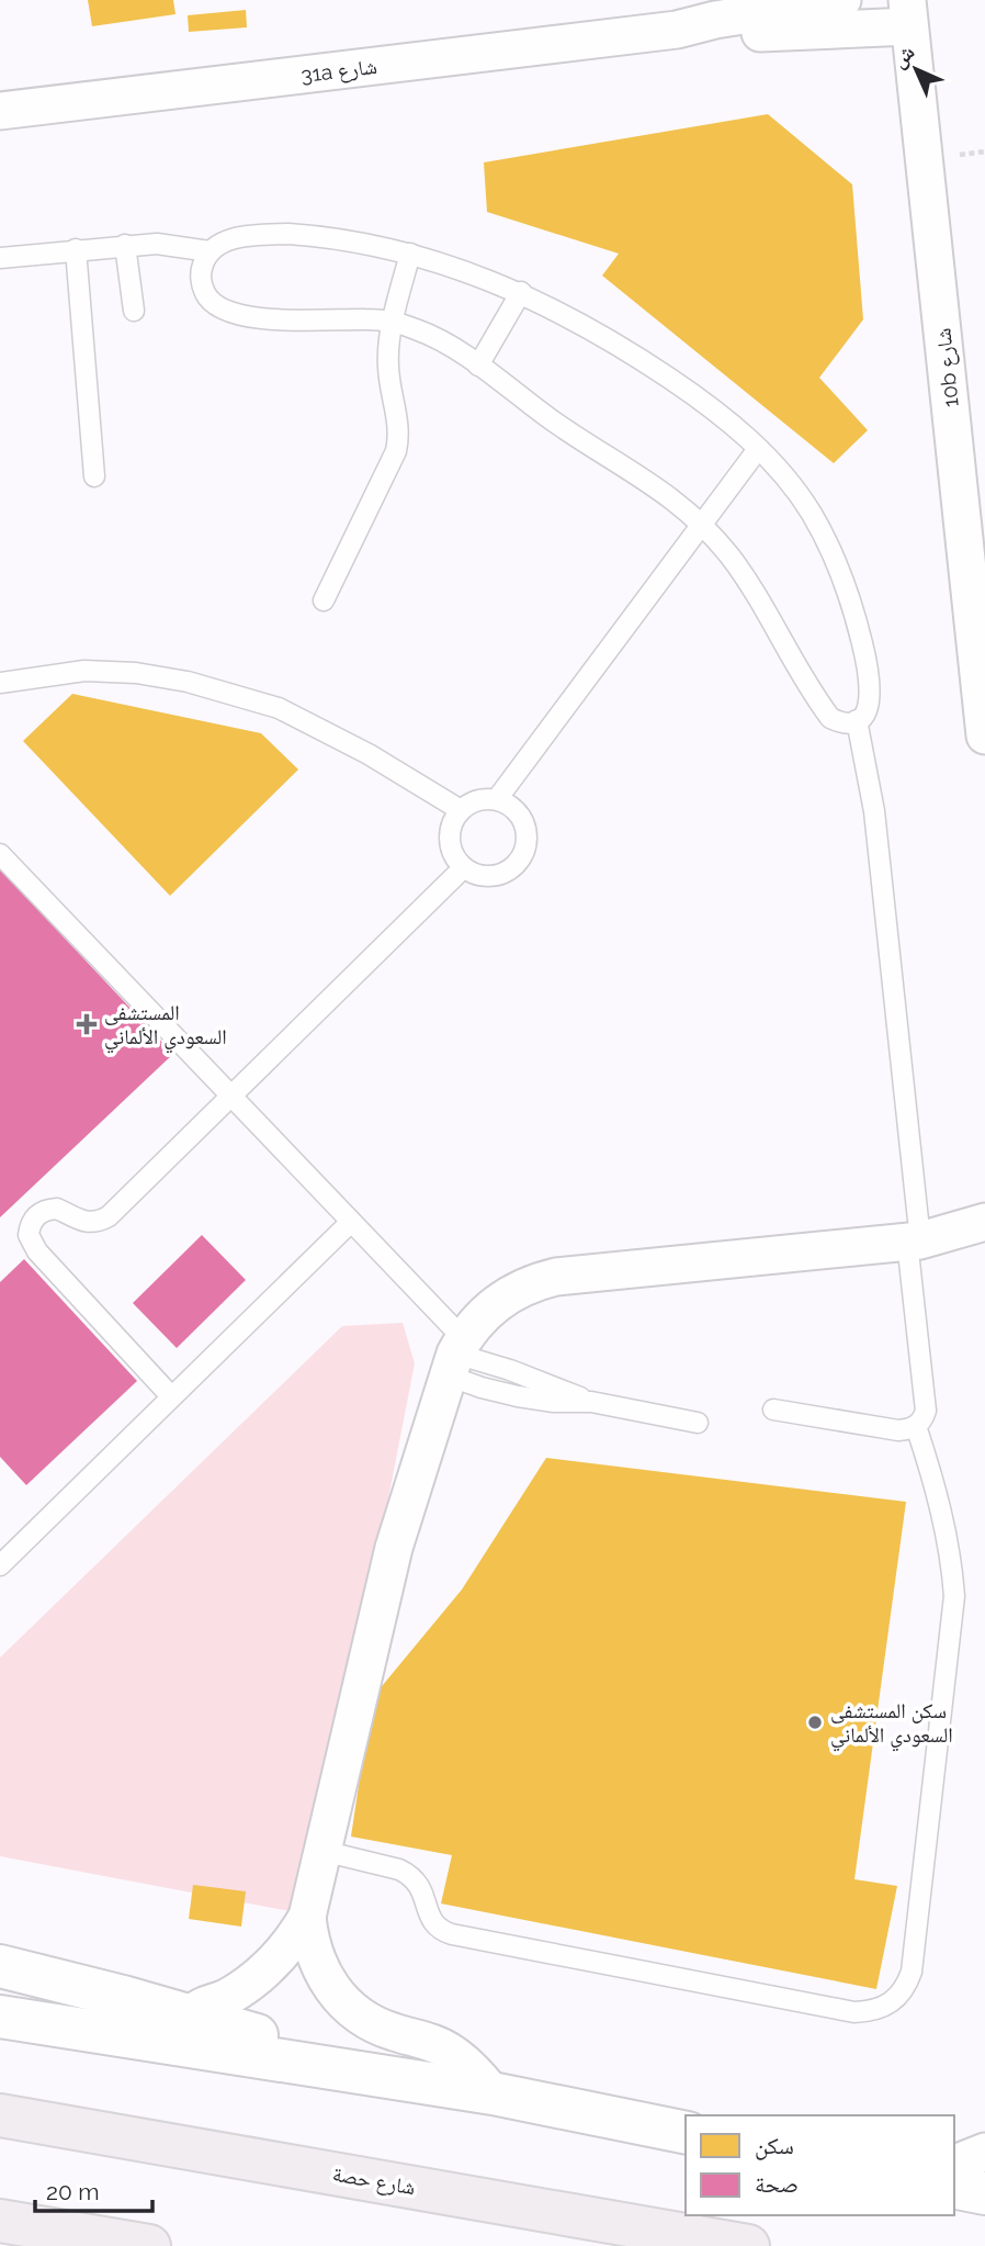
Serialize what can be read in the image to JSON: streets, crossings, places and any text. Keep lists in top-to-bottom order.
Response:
{
  "streets": {
    "main road": ["شارع حصة"],
    "street": ["31a شارع", "10b شارع"]
  },
  "crossings": [
    ["31a شارع", "10b شارع"]
  ],
  "places": {
    "health": ["المستشفى السعودي الألماني"],
    "other": ["سكن المستشفى السعودي الألماني"]
  },
  "legend": ["سكن", "صحة"],
  "scale_bar": "20 m",
  "north": "top left"
}
